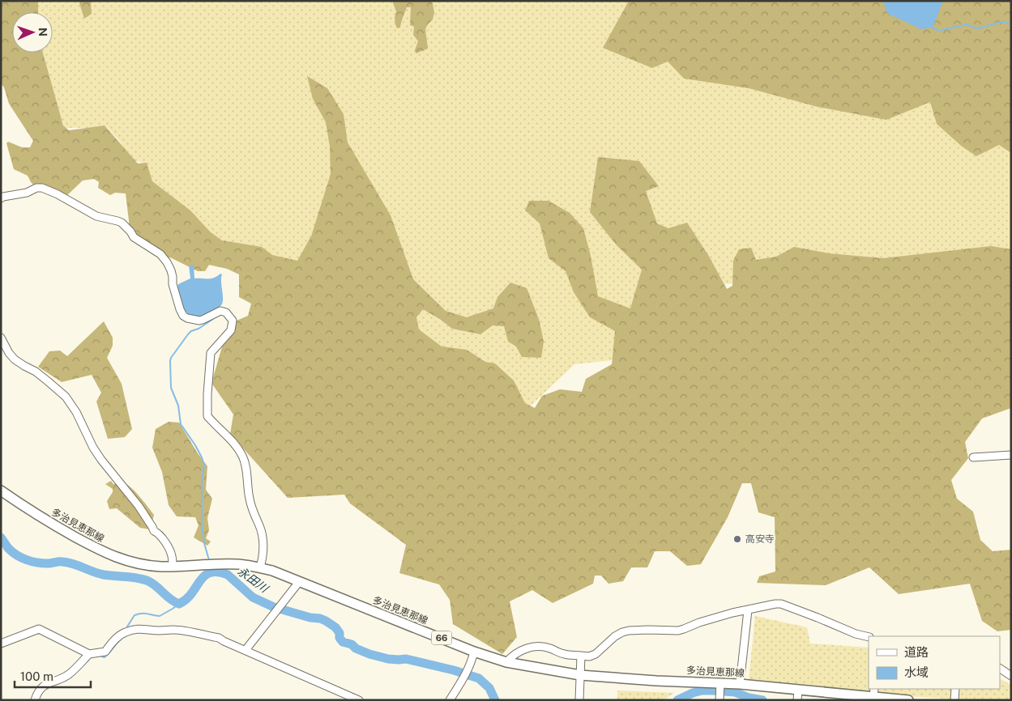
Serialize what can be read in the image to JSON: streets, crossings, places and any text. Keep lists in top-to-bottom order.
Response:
{
  "streets": {
    "main road": ["多治見恵那線", "66"]
  },
  "water": ["永田川"],
  "places": ["高安寺"],
  "legend": ["道路", "水域"],
  "scale_bar": "100 m",
  "north": "right"
}
